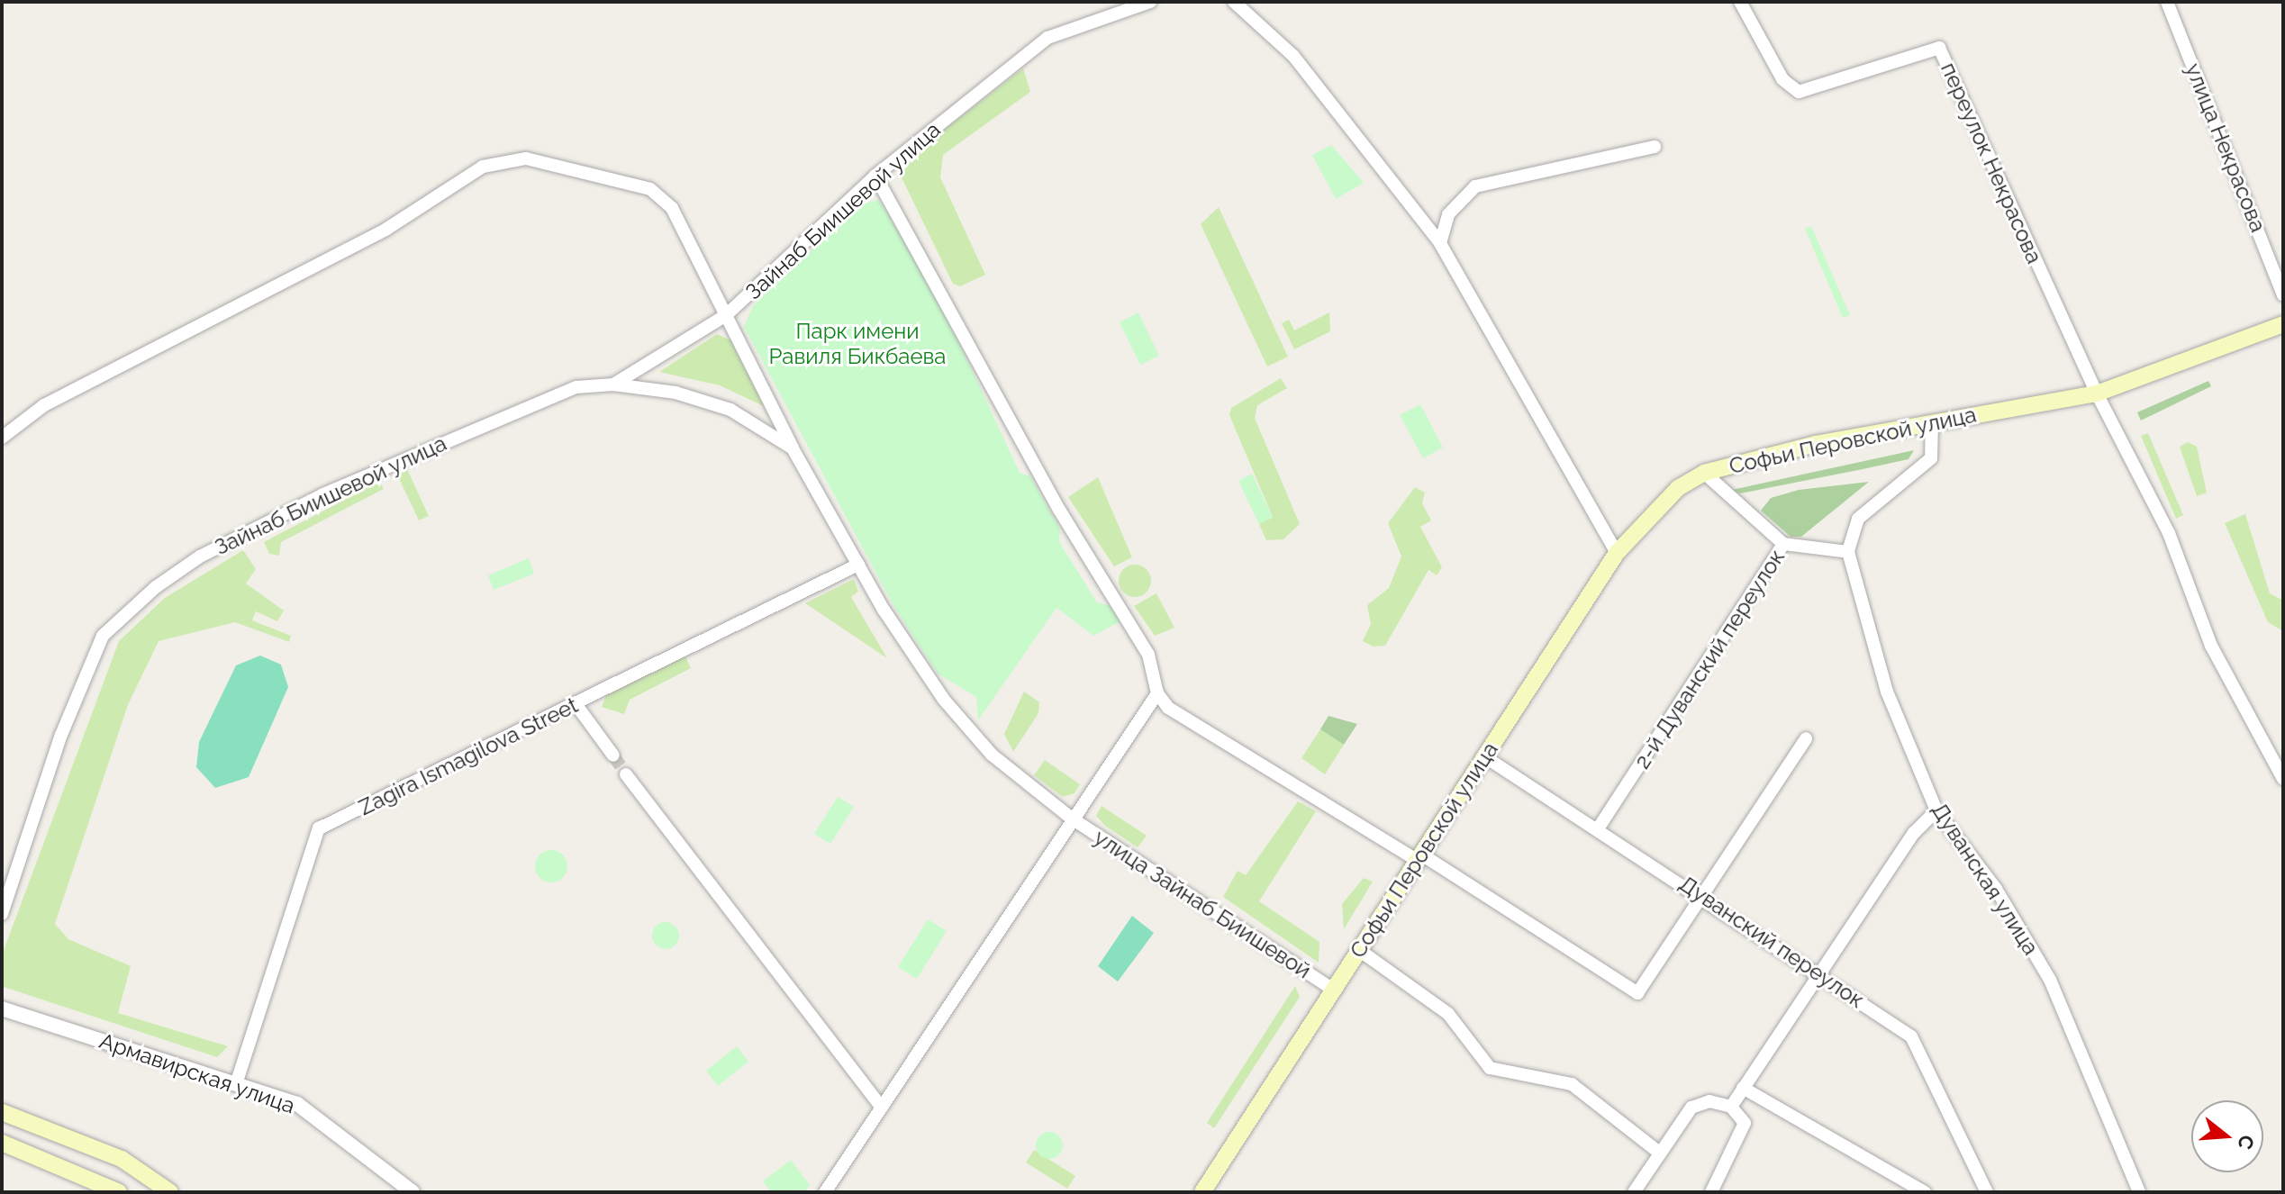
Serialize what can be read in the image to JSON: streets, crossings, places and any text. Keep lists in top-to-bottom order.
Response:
{
  "streets": {
    "main road": ["Софьи Перовской улица"],
    "street": [
      "улица Некрасова",
      "переулок Некрасова",
      "Зайнаб Биишевой улица",
      "2-й Дуванский переулок",
      "Zagira Ismagilova Street",
      "Дуванская улица",
      "улица Зайнаб Биишевой",
      "Дуванский переулок",
      "Армавирская улица"
    ]
  },
  "crossings": [
    ["переулок Некрасова", "Софьи Перовской улица"],
    ["Зайнаб Биишевой улица", "Zagira Ismagilova Street"],
    ["Зайнаб Биишевой улица", "улица Зайнаб Биишевой"],
    ["Софьи Перовской улица", "улица Зайнаб Биишевой"],
    ["Софьи Перовской улица", "Дуванский переулок"],
    ["2-й Дуванский переулок", "Дуванская улица"],
    ["2-й Дуванский переулок", "Дуванский переулок"],
    ["Zagira Ismagilova Street", "Армавирская улица"]
  ],
  "parks": ["Парк имени Равиля Бикбаева"],
  "north": "right"
}
